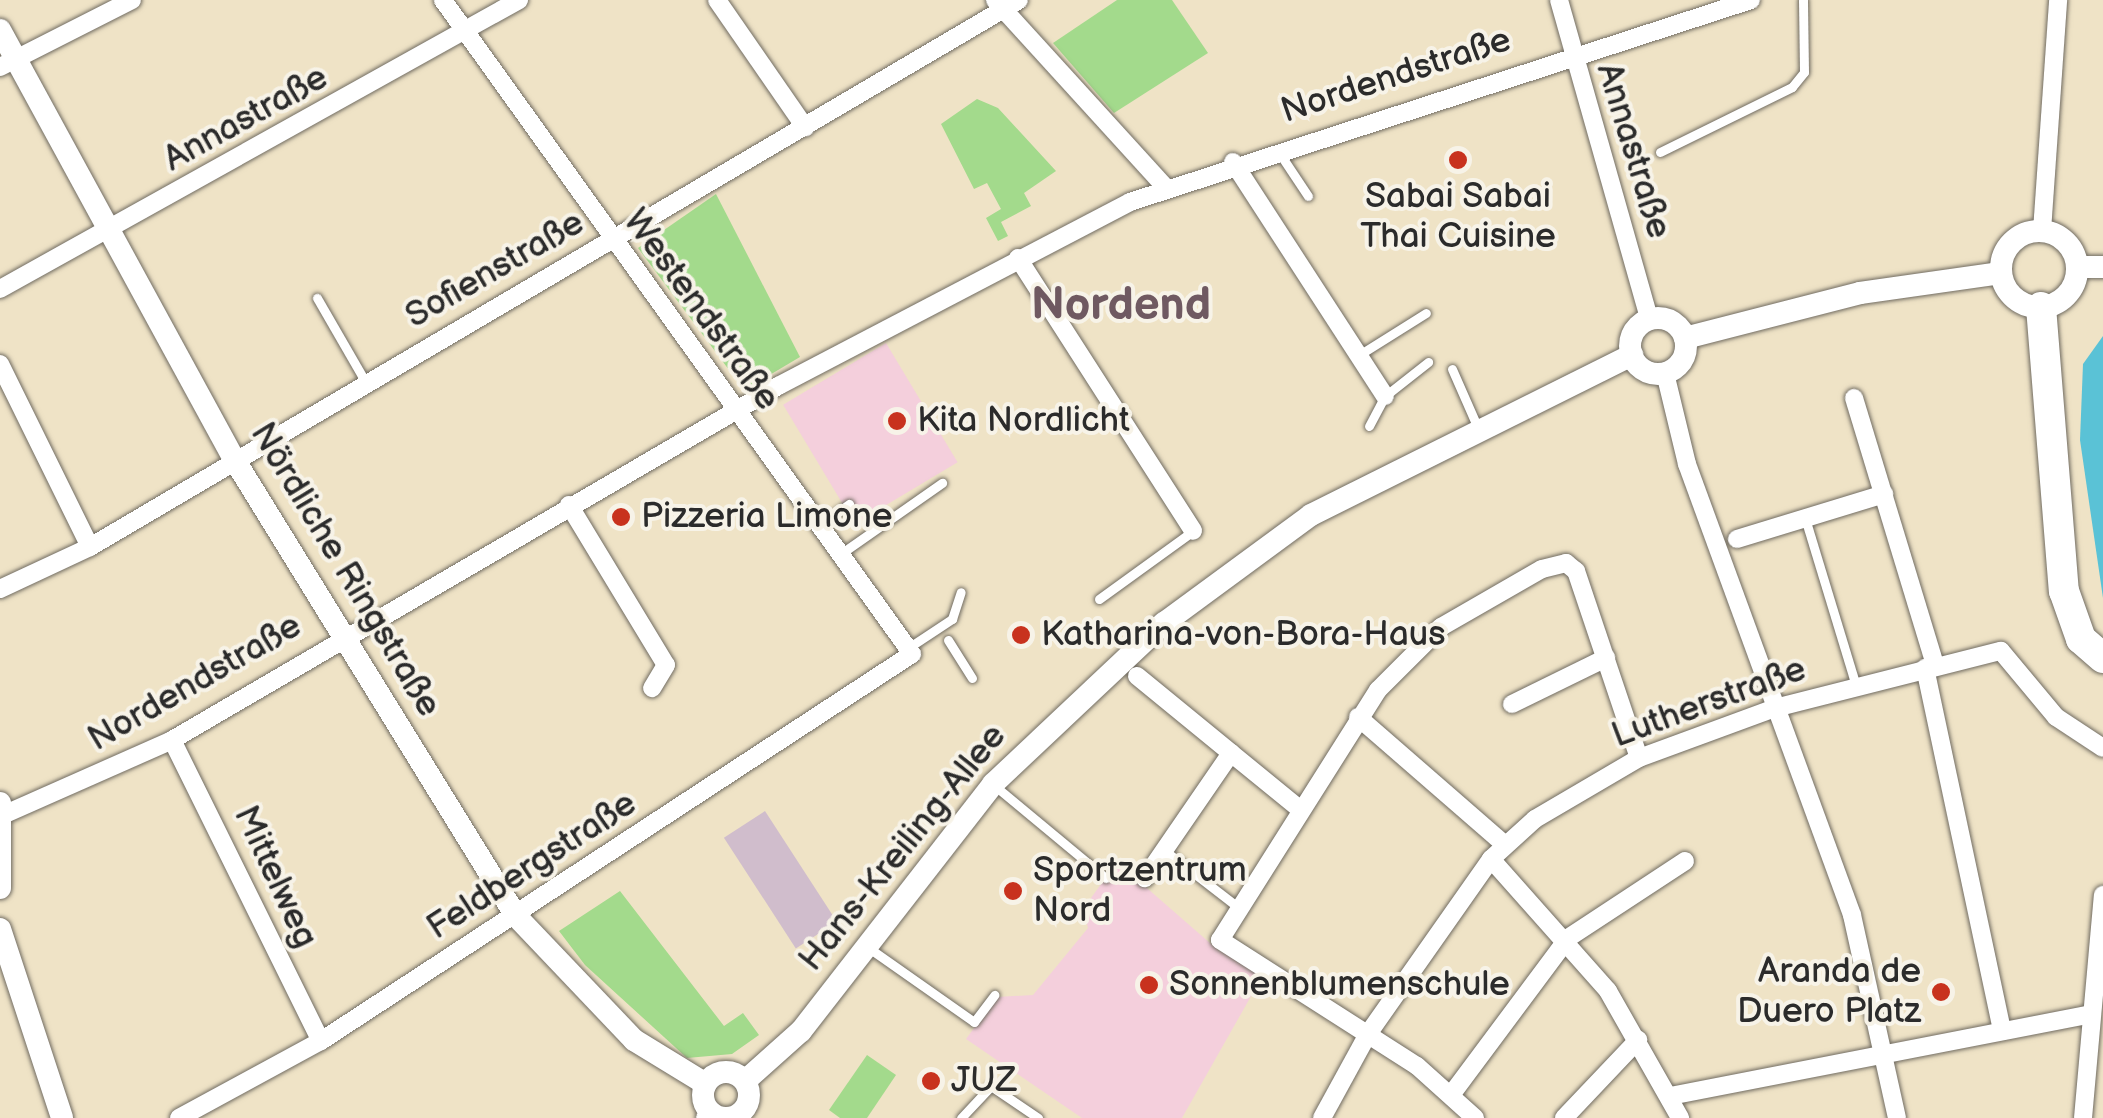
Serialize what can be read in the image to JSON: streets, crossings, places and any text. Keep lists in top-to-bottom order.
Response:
{
  "streets": {
    "street": [
      "Nordendstraße",
      "Annastraße",
      "Sofienstraße",
      "Westendstraße",
      "Nördliche Ringstraße",
      "Lutherstraße",
      "Hans-Kreiling-Allee",
      "Feldbergstraße",
      "Mittelweg"
    ]
  },
  "crossings": [
    ["Nordendstraße", "Annastraße"],
    ["Nordendstraße", "Westendstraße"],
    ["Nordendstraße", "Nördliche Ringstraße"],
    ["Nordendstraße", "Mittelweg"],
    ["Annastraße", "Westendstraße"],
    ["Annastraße", "Nördliche Ringstraße"],
    ["Annastraße", "Hans-Kreiling-Allee"],
    ["Sofienstraße", "Westendstraße"],
    ["Sofienstraße", "Nördliche Ringstraße"],
    ["Westendstraße", "Feldbergstraße"],
    ["Nördliche Ringstraße", "Feldbergstraße"],
    ["Feldbergstraße", "Mittelweg"]
  ],
  "districts": ["Nordend"],
  "places": [
    "Sabai Sabai Thai Cuisine",
    "Kita Nordlicht",
    "Pizzeria Limone",
    "Katharina-von-Bora-Haus",
    "Sportzentrum Nord",
    "Sonnenblumenschule",
    "Aranda de Duero Platz",
    "JUZ"
  ]
}
